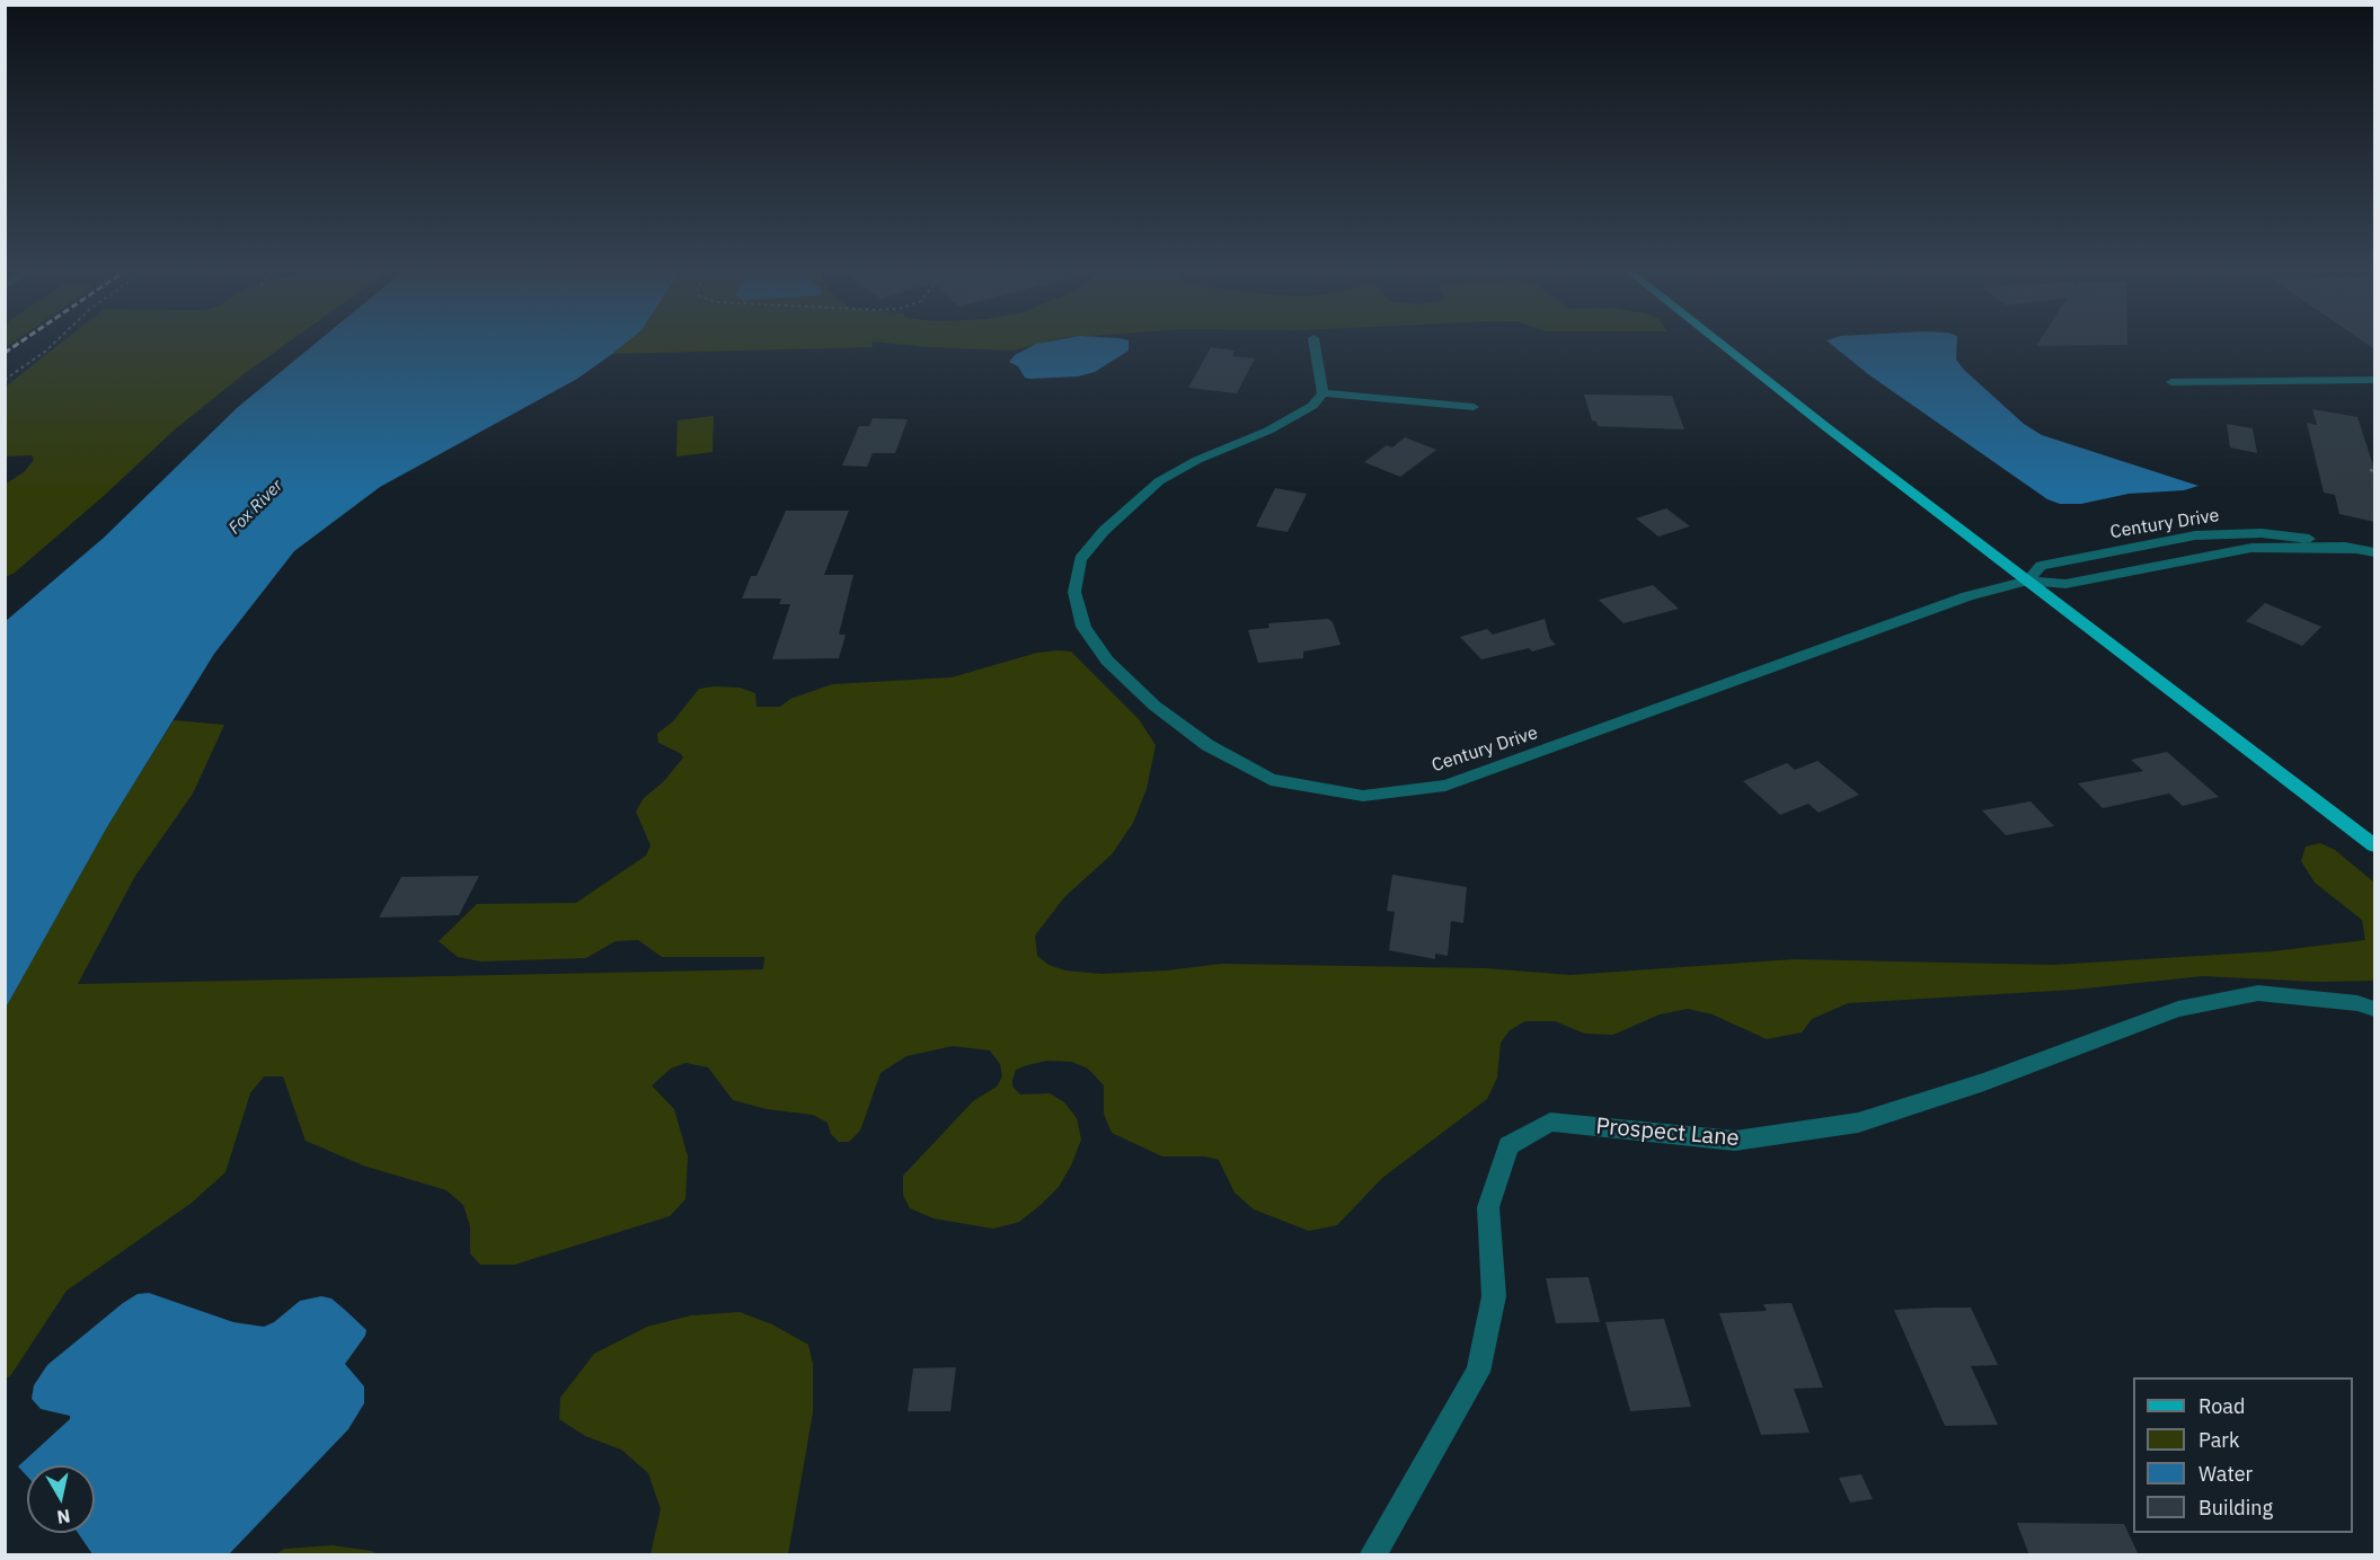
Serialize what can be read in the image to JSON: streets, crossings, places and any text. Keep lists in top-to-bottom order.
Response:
{
  "streets": {
    "street": ["Century Drive", "Prospect Lane"]
  },
  "water": ["Fox River"],
  "legend": [
    "Road",
    "Park",
    "Water",
    "Building"
  ],
  "north": "bottom"
}
